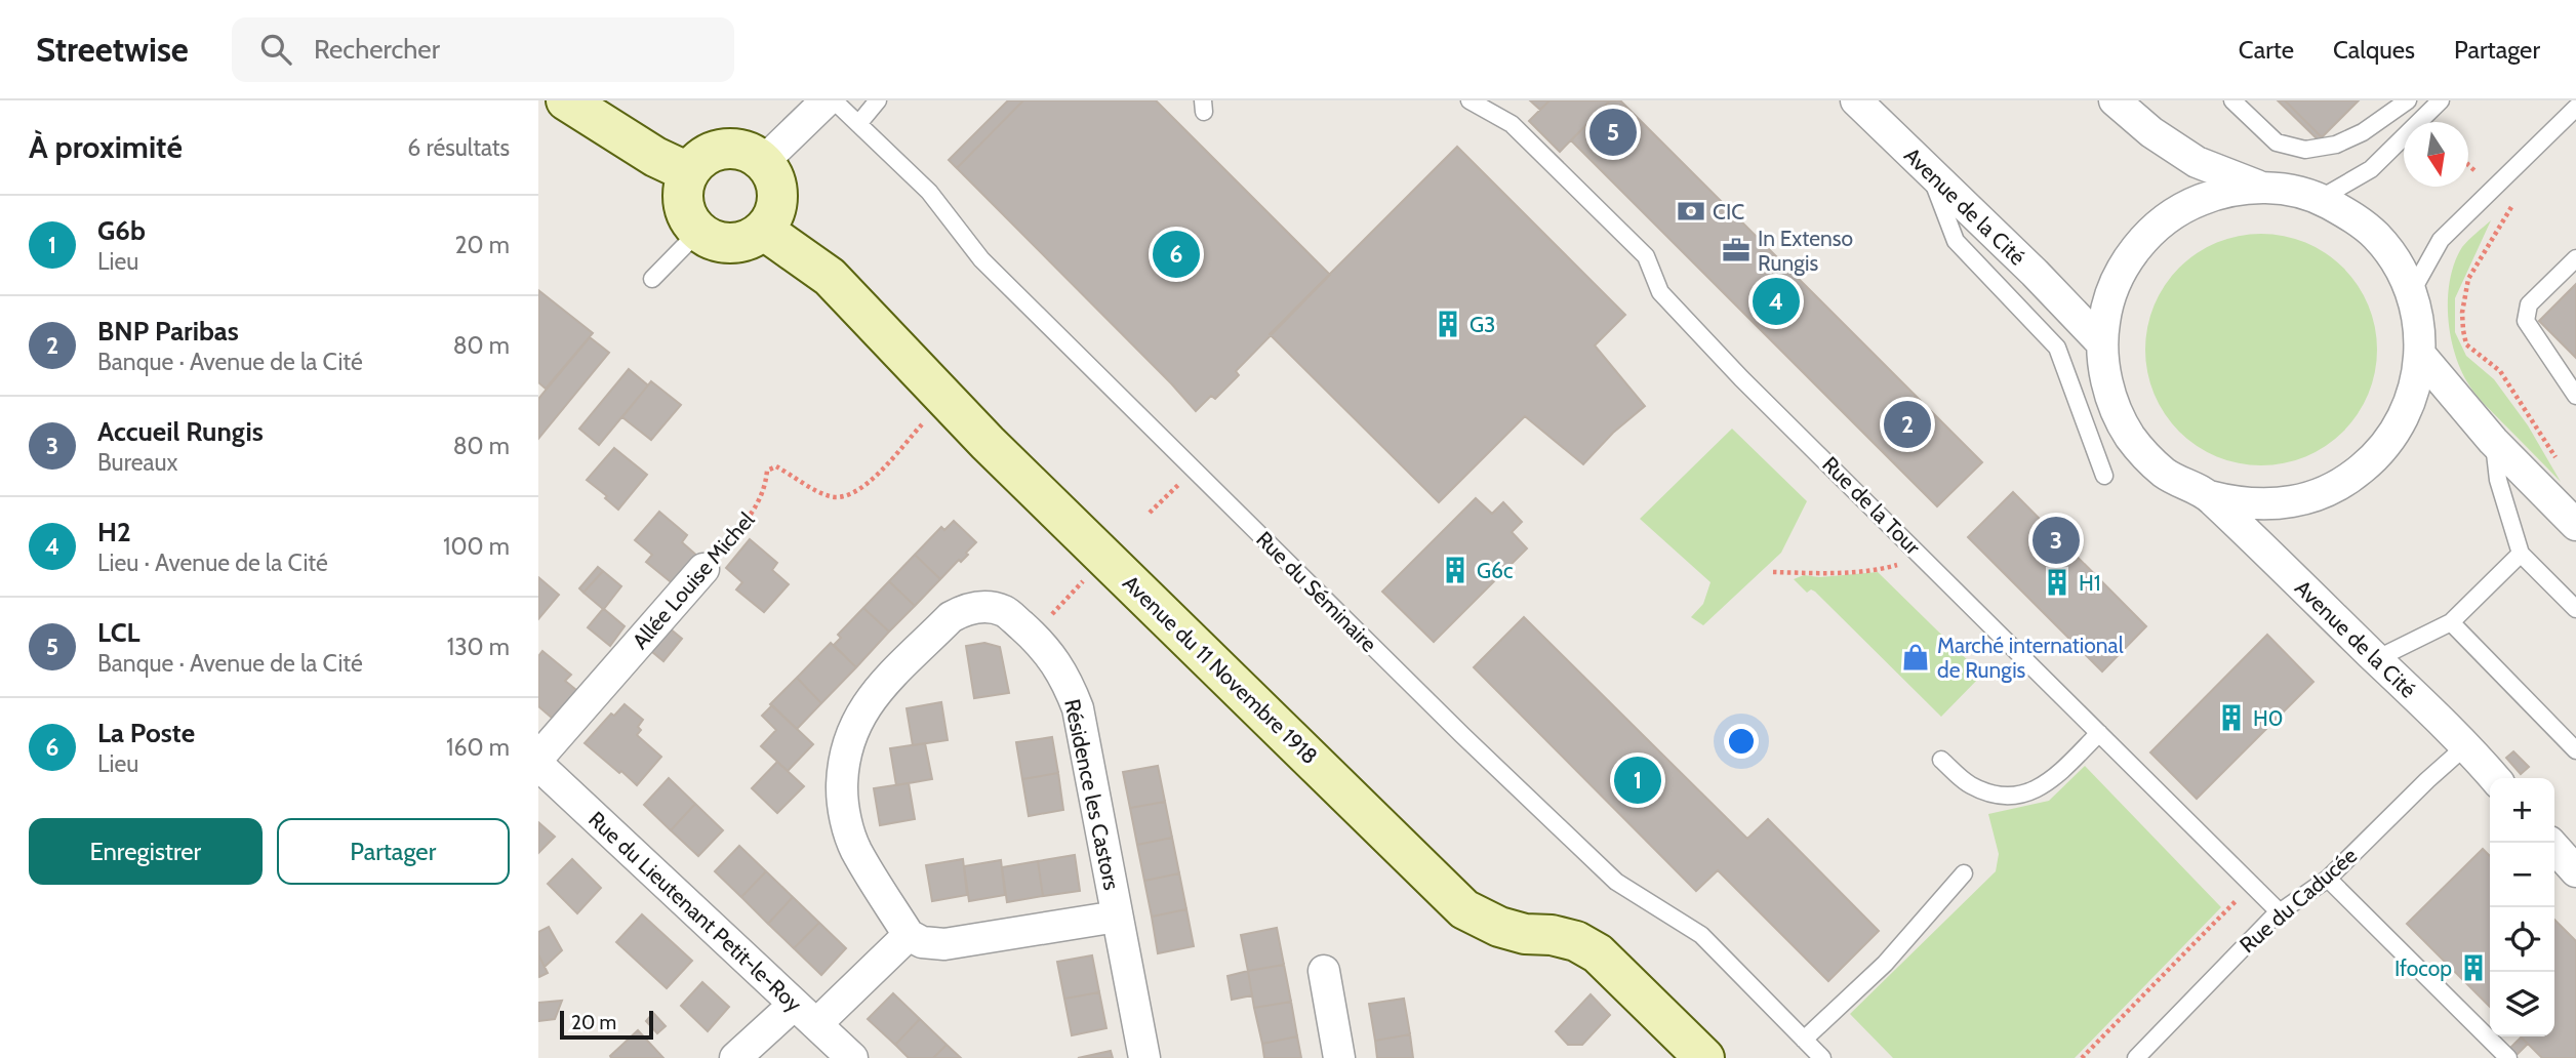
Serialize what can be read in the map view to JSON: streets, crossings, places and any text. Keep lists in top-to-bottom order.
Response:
{
  "streets": {
    "main road": ["Avenue du 11 Novembre 1918"],
    "street": [
      "Avenue de la Cité",
      "Allée Louise Michel",
      "Résidence les Castors",
      "Rue du Lieutenant Petit-le-Roy"
    ],
    "lane": ["Rue de la Tour", "Rue du Séminaire", "Rue du Caducée"]
  },
  "crossings": [
    ["Avenue de la Cité", "Rue du Caducée"],
    ["Rue de la Tour", "Rue du Caducée"],
    ["Allée Louise Michel", "Avenue du 11 Novembre 1918"]
  ],
  "places": {
    "bank": ["CIC"],
    "office": ["In Extenso Rungis"],
    "building": [
      "G3",
      "G6c",
      "H1",
      "H0",
      "Ifocop"
    ],
    "shop": ["Marché international de Rungis"]
  },
  "scale_bar": "20 m",
  "north": "bottom",
  "page": {
    "header": "Streetwise",
    "search": "Rechercher",
    "nav": ["Carte", "Calques", "Partager"],
    "heading": ["À proximité", "6 résultats"],
    "pins": [
      "5",
      "6",
      "4",
      "2",
      "3",
      "1"
    ],
    "list": [
      {
        "mark": "1",
        "name": "G6b",
        "note": "Lieu",
        "value": "20 m"
      },
      {
        "mark": "2",
        "name": "BNP Paribas",
        "note": "Banque · Avenue de la Cité",
        "value": "80 m"
      },
      {
        "mark": "3",
        "name": "Accueil Rungis",
        "note": "Bureaux",
        "value": "80 m"
      },
      {
        "mark": "4",
        "name": "H2",
        "note": "Lieu · Avenue de la Cité",
        "value": "100 m"
      },
      {
        "mark": "5",
        "name": "LCL",
        "note": "Banque · Avenue de la Cité",
        "value": "130 m"
      },
      {
        "mark": "6",
        "name": "La Poste",
        "note": "Lieu",
        "value": "160 m"
      }
    ],
    "map_buttons": ["+", "−"],
    "buttons": ["Enregistrer", "Partager"],
    "scale": "20 m"
  }
}
